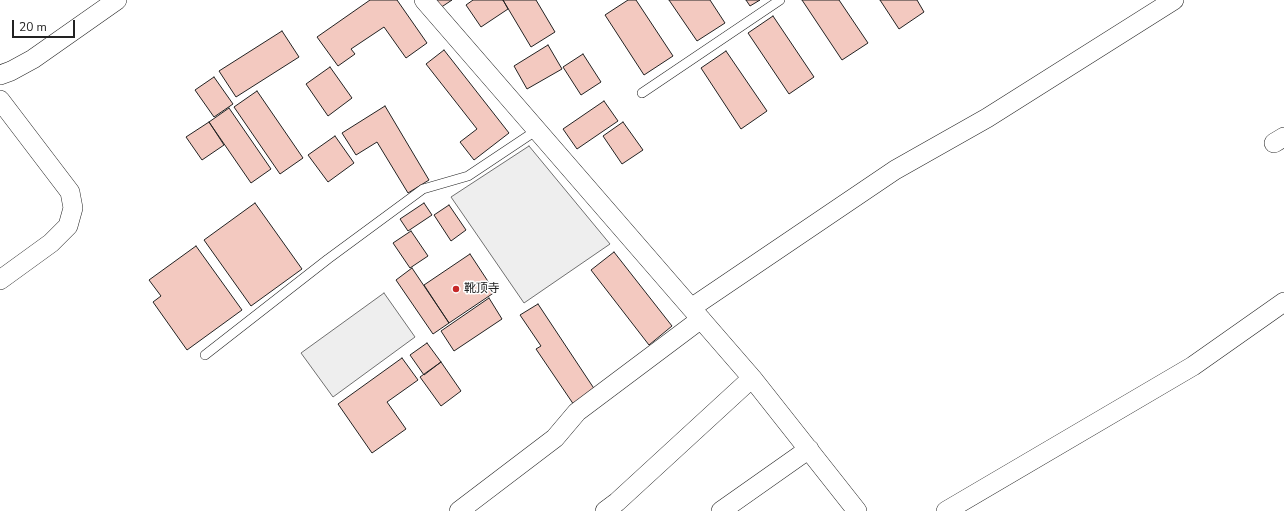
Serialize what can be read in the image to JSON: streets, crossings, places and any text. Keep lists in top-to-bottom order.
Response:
{
  "places": ["靴顶寺"],
  "scale_bar": "20 m"
}
